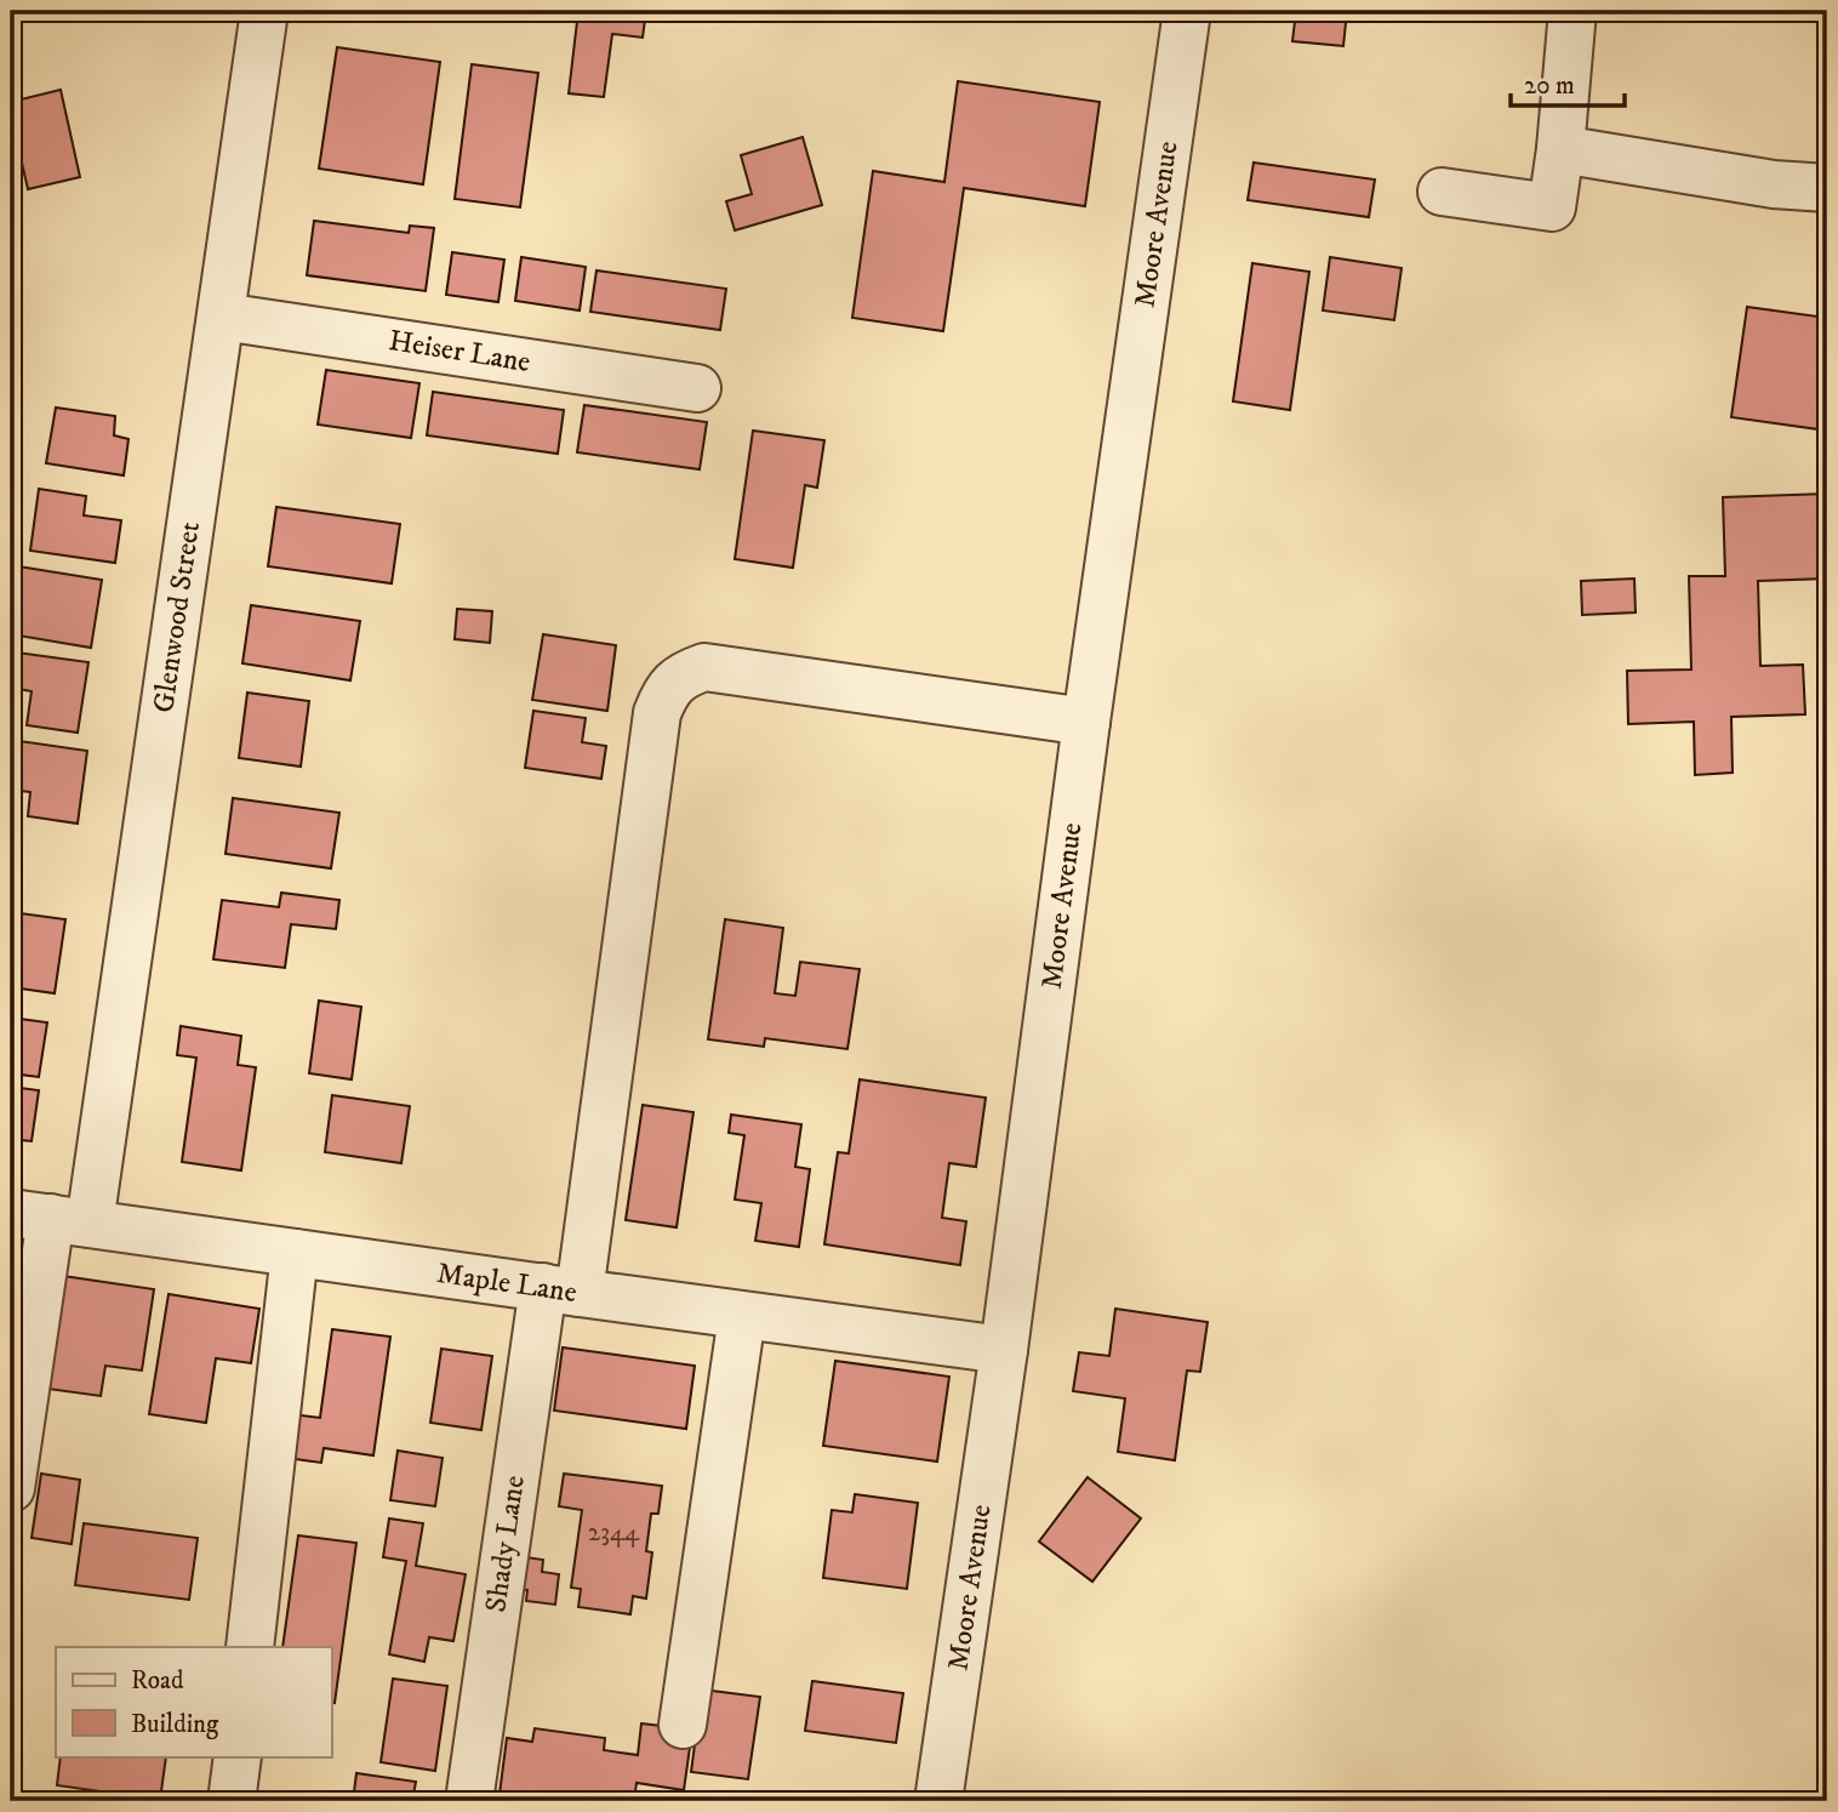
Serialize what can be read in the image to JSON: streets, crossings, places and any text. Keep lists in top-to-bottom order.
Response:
{
  "streets": {
    "street": [
      "Moore Avenue",
      "Heiser Lane",
      "Glenwood Street",
      "Maple Lane",
      "Shady Lane"
    ]
  },
  "crossings": [
    ["Moore Avenue", "Maple Lane"],
    ["Moore Avenue", "Shady Lane"],
    ["Heiser Lane", "Glenwood Street"],
    ["Glenwood Street", "Maple Lane"],
    ["Maple Lane", "Shady Lane"]
  ],
  "house_numbers": ["2344"],
  "legend": ["Road", "Building"],
  "scale_bar": "20 m"
}
